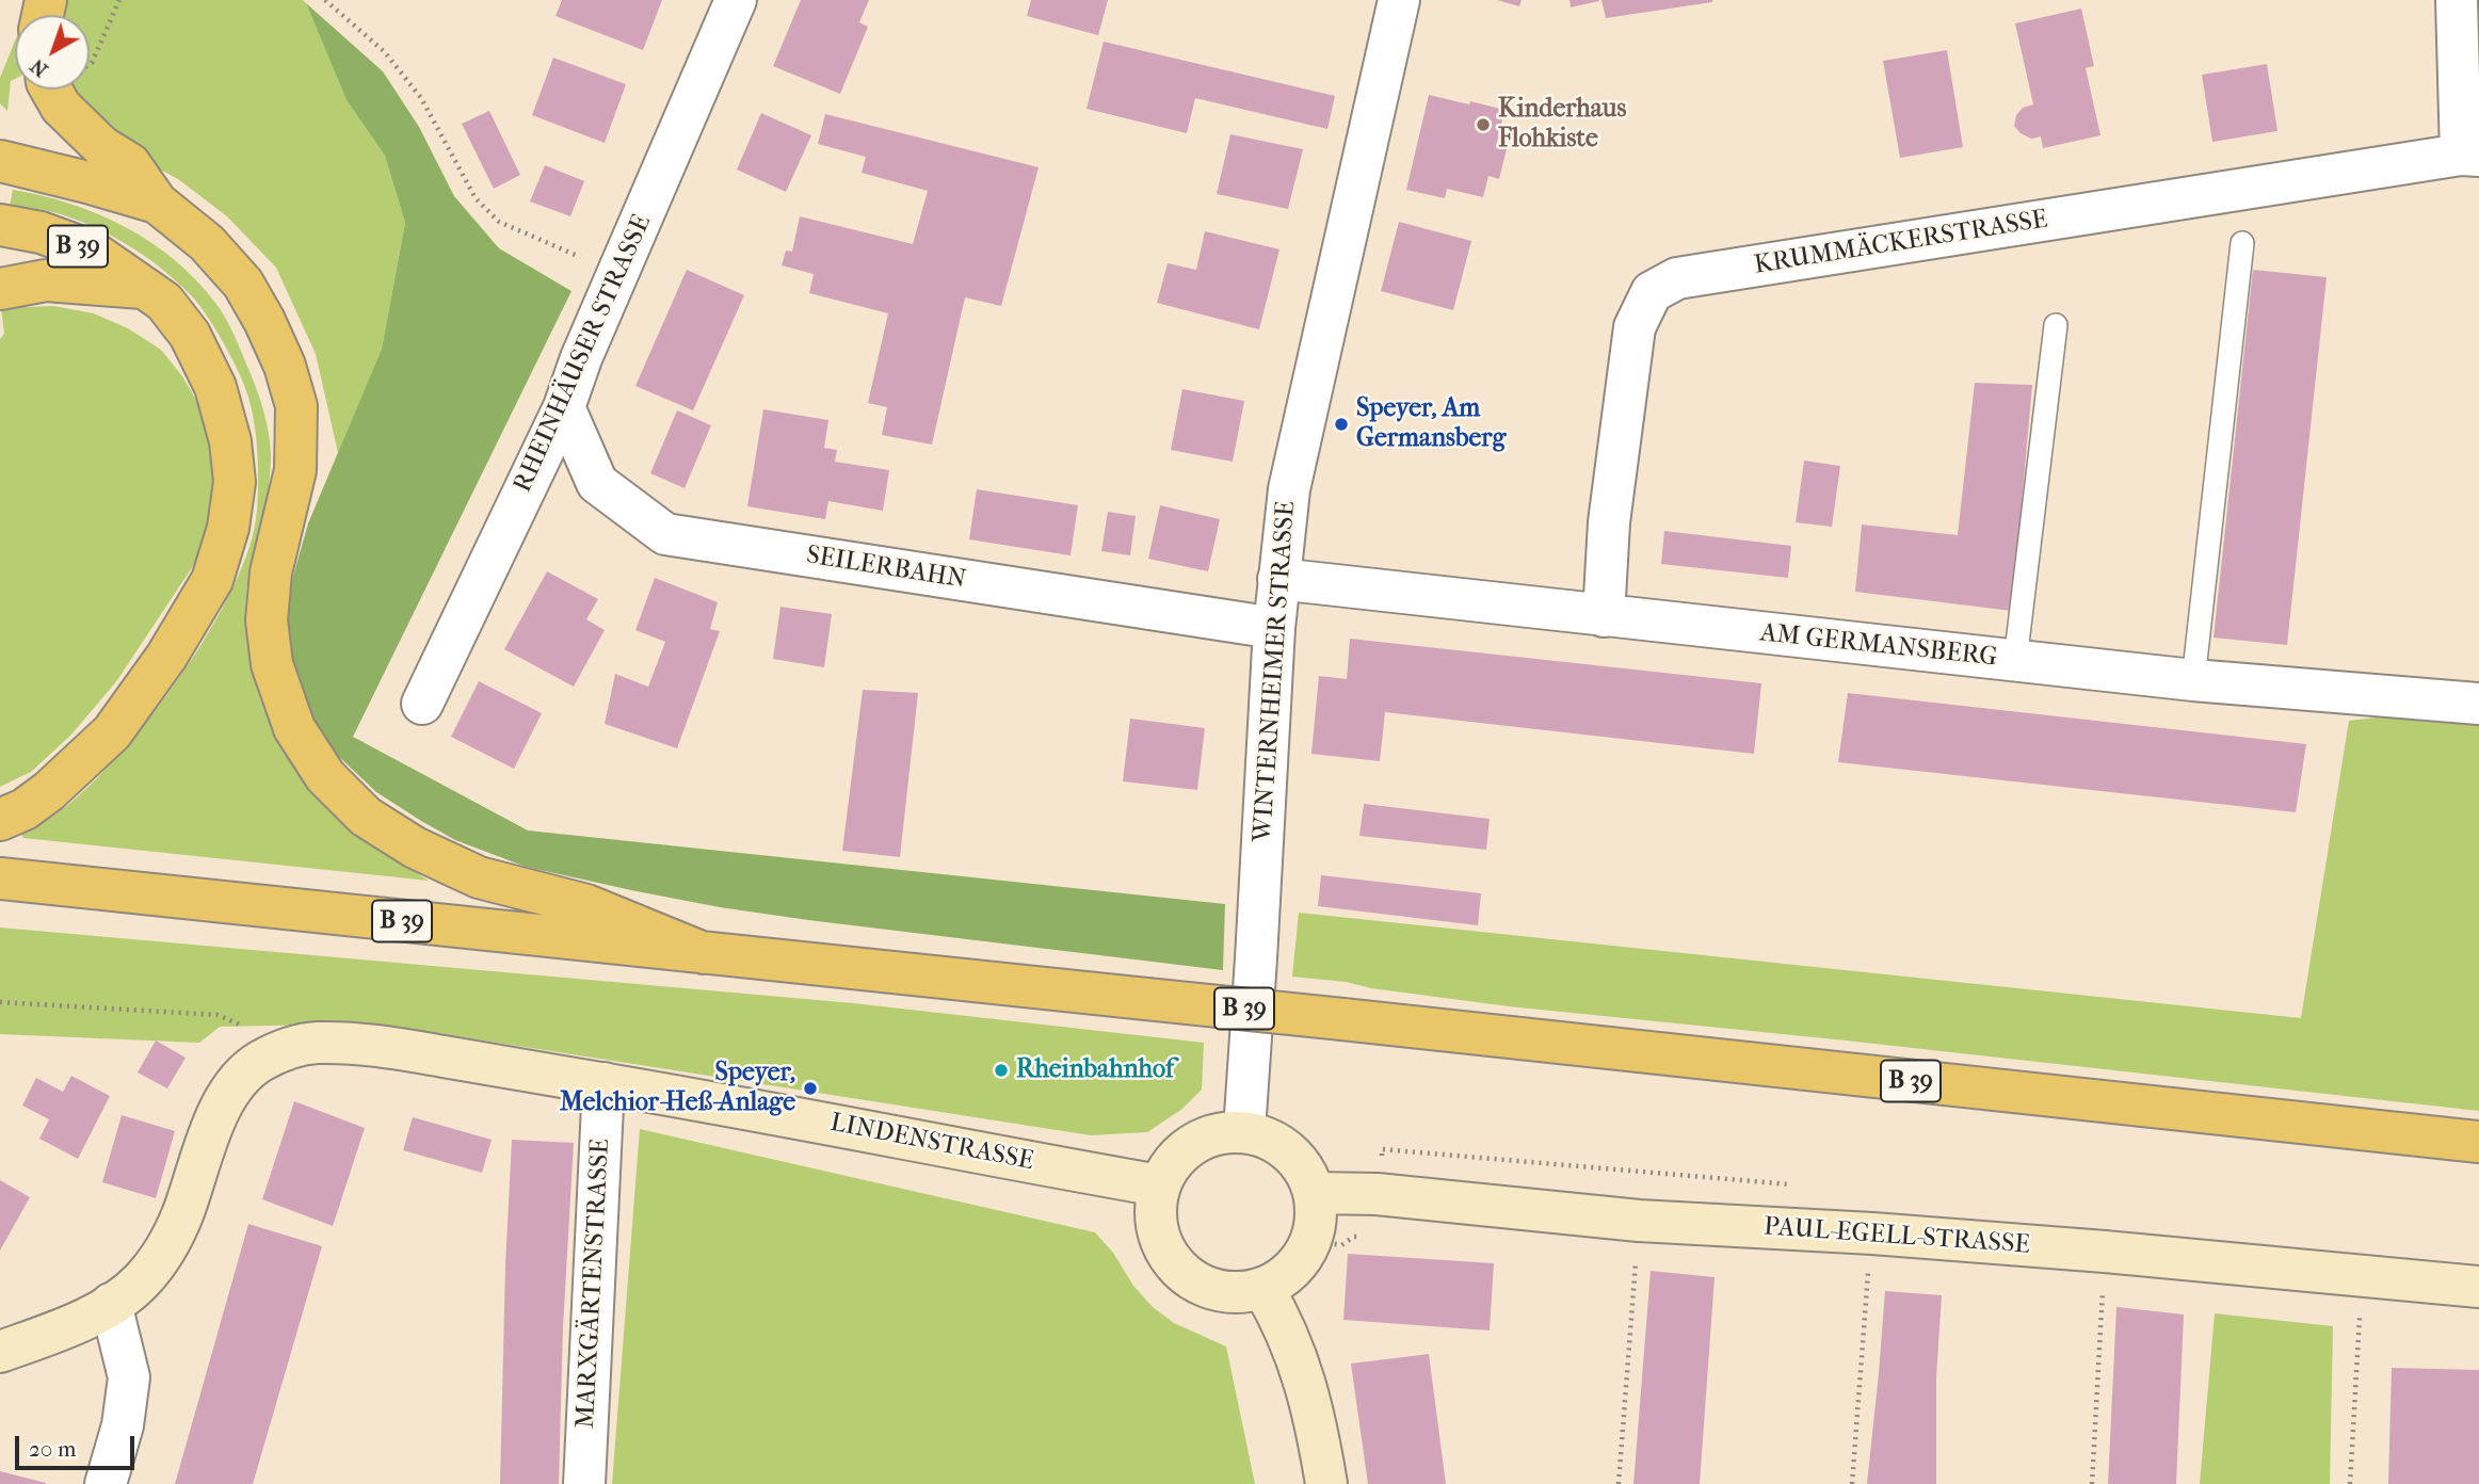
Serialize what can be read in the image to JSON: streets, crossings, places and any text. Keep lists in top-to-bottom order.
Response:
{
  "streets": {
    "main road": ["B 39"],
    "street": [
      "KRUMMÄCKERSTRASSE",
      "RHEINHÄUSER STRASSE",
      "SEILERBAHN",
      "AM GERMANSBERG",
      "WINTERNHEIMER STRASSE",
      "LINDENSTRASSE",
      "PAUL-EGELL-STRASSE",
      "MARXGÄRTENSTRASSE"
    ]
  },
  "crossings": [
    ["KRUMMÄCKERSTRASSE", "AM GERMANSBERG"],
    ["RHEINHÄUSER STRASSE", "SEILERBAHN"],
    ["SEILERBAHN", "WINTERNHEIMER STRASSE"],
    ["AM GERMANSBERG", "WINTERNHEIMER STRASSE"],
    ["WINTERNHEIMER STRASSE", "LINDENSTRASSE"],
    ["WINTERNHEIMER STRASSE", "PAUL-EGELL-STRASSE"],
    ["LINDENSTRASSE", "PAUL-EGELL-STRASSE"],
    ["LINDENSTRASSE", "MARXGÄRTENSTRASSE"]
  ],
  "places": [
    "Kinderhaus Flohkiste",
    "Speyer, Am Germansberg",
    "Rheinbahnhof",
    "Speyer, Melchior-Heß-Anlage"
  ],
  "scale_bar": "20 m",
  "north": "bottom left"
}
